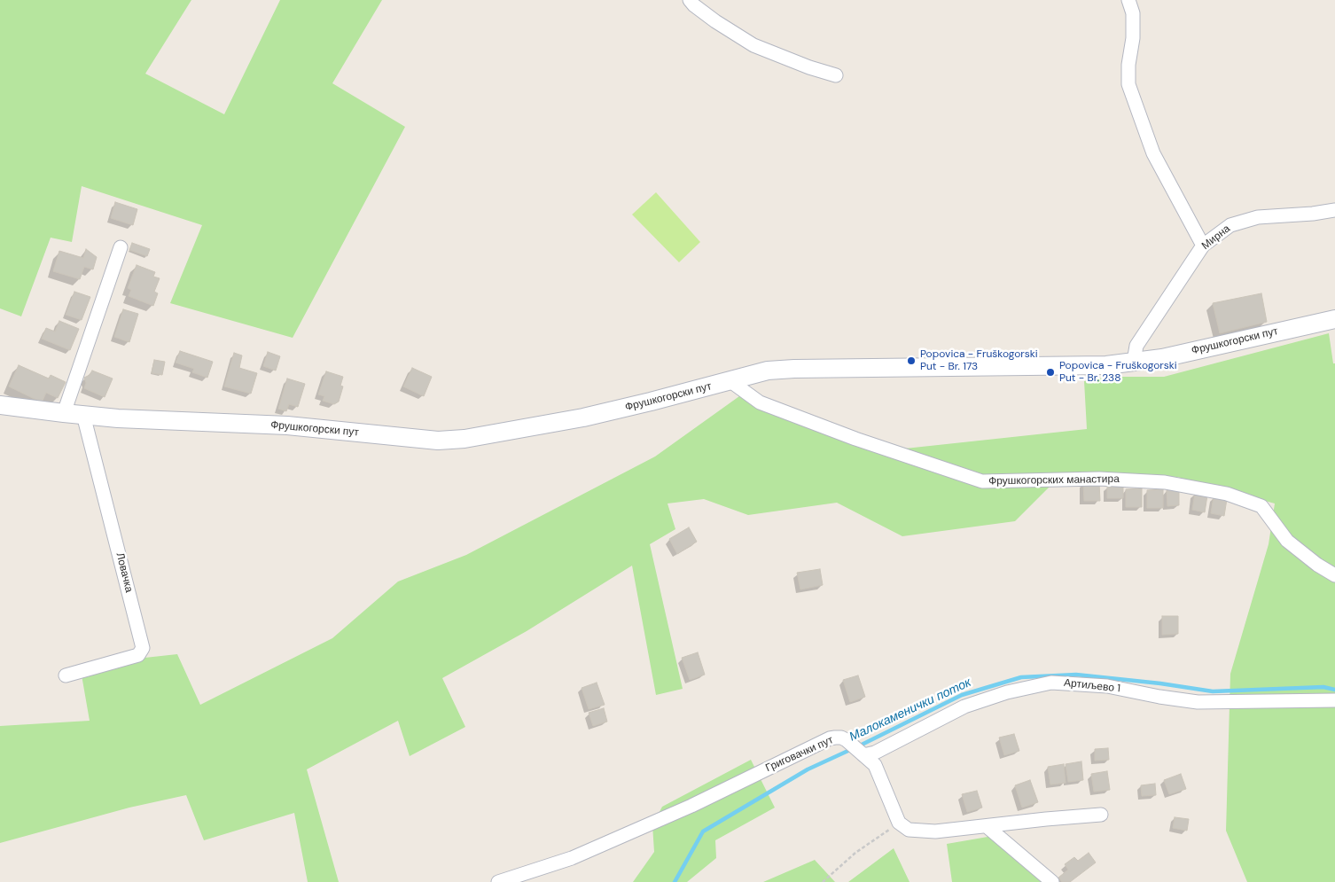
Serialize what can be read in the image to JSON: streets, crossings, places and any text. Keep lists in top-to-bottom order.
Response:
{
  "streets": {
    "street": [
      "Мирна",
      "Фрушкогорски пут",
      "Фрушкогорских манастира",
      "Ловачка",
      "Артиљево 1",
      "Григовачки пут"
    ]
  },
  "crossings": [
    ["Мирна", "Фрушкогорски пут"],
    ["Фрушкогорски пут", "Фрушкогорских манастира"],
    ["Фрушкогорски пут", "Ловачка"],
    ["Артиљево 1", "Григовачки пут"]
  ],
  "water": ["Малокаменички поток"],
  "places": ["Popovica - Fruškogorski Put - Br. 173", "Popovica - Fruškogorski Put - Br. 238"]
}
